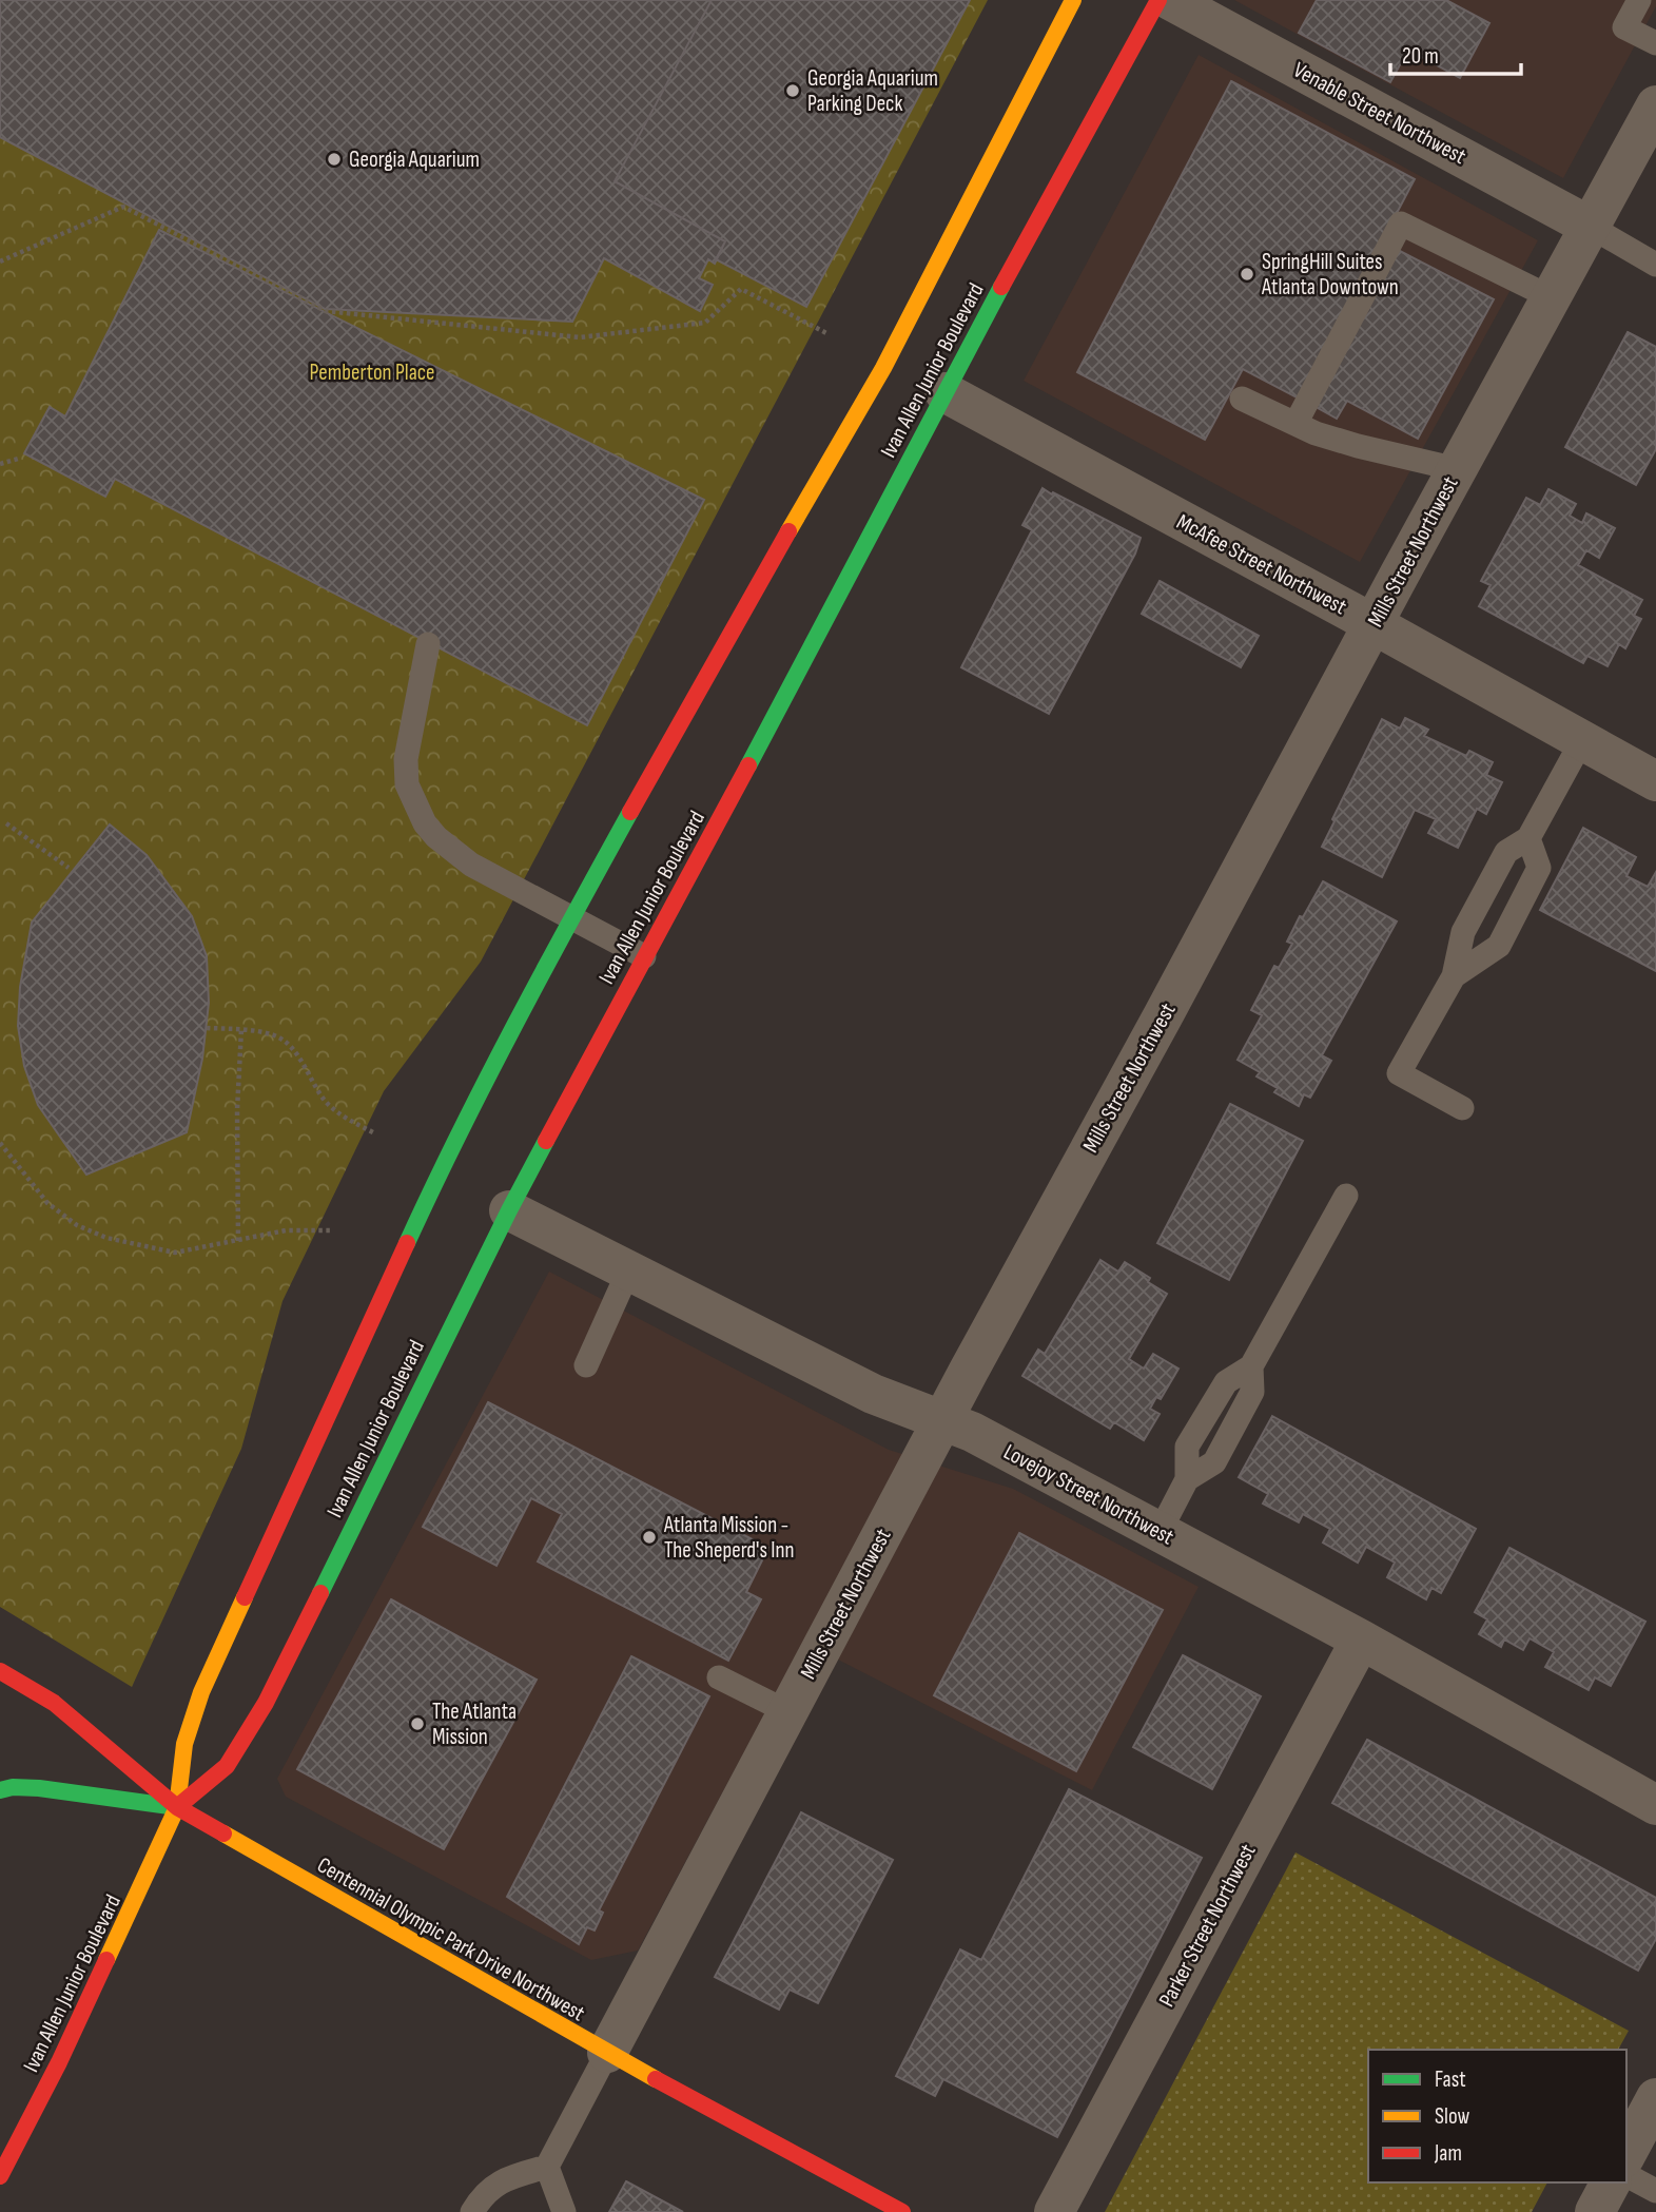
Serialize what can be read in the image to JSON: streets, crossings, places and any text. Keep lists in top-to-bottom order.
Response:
{
  "streets": {
    "main road": ["Ivan Allen Junior Boulevard", "Centennial Olympic Park Drive Northwest"],
    "street": [
      "Venable Street Northwest",
      "Mills Street Northwest",
      "McAfee Street Northwest",
      "Lovejoy Street Northwest",
      "Parker Street Northwest"
    ]
  },
  "crossings": [
    ["Venable Street Northwest", "Mills Street Northwest"],
    ["Ivan Allen Junior Boulevard", "McAfee Street Northwest"],
    ["Ivan Allen Junior Boulevard", "Lovejoy Street Northwest"],
    ["Ivan Allen Junior Boulevard", "Centennial Olympic Park Drive Northwest"],
    ["Mills Street Northwest", "McAfee Street Northwest"],
    ["Mills Street Northwest", "Lovejoy Street Northwest"],
    ["Mills Street Northwest", "Centennial Olympic Park Drive Northwest"],
    ["Lovejoy Street Northwest", "Parker Street Northwest"]
  ],
  "parks": ["Pemberton Place"],
  "places": [
    "Georgia Aquarium Parking Deck",
    "Georgia Aquarium",
    "SpringHill Suites Atlanta Downtown",
    "Atlanta Mission - The Sheperd's Inn",
    "The Atlanta Mission"
  ],
  "legend": ["Fast", "Slow", "Jam"],
  "scale_bar": "20 m"
}
